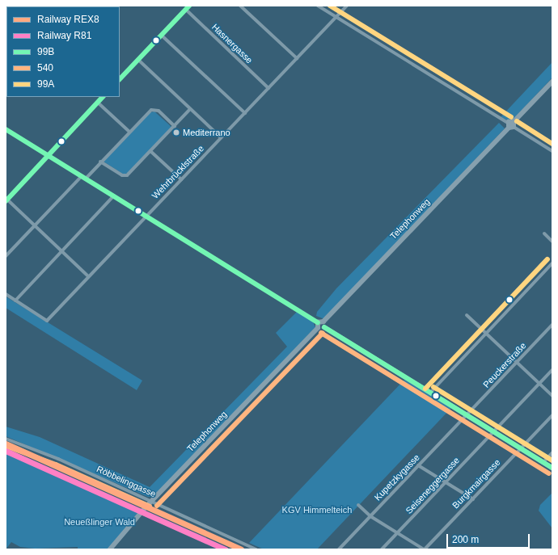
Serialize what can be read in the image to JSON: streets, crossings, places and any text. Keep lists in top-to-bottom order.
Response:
{
  "streets": {
    "street": [
      "Hasnergasse",
      "Wehrbrücklstraße",
      "Telephonweg",
      "Peuckerstraße",
      "Kupetzkygasse",
      "Röbbelinggasse",
      "Burgkmairgasse",
      "Seiseneggergasse"
    ]
  },
  "crossings": [
    ["Hasnergasse", "Wehrbrücklstraße"],
    ["Telephonweg", "Röbbelinggasse"],
    ["Peuckerstraße", "Kupetzkygasse"]
  ],
  "parks": ["KGV Himmelteich", "Neueßlinger Wald"],
  "places": ["Mediterrano"],
  "lines": [
    "transit line 99B",
    "transit line 99A",
    "transit line 540",
    "rail line REX8",
    "rail line R81"
  ],
  "legend": [
    "Railway REX8",
    "Railway R81",
    "99B",
    "540",
    "99A"
  ],
  "scale_bar": "200 m"
}
